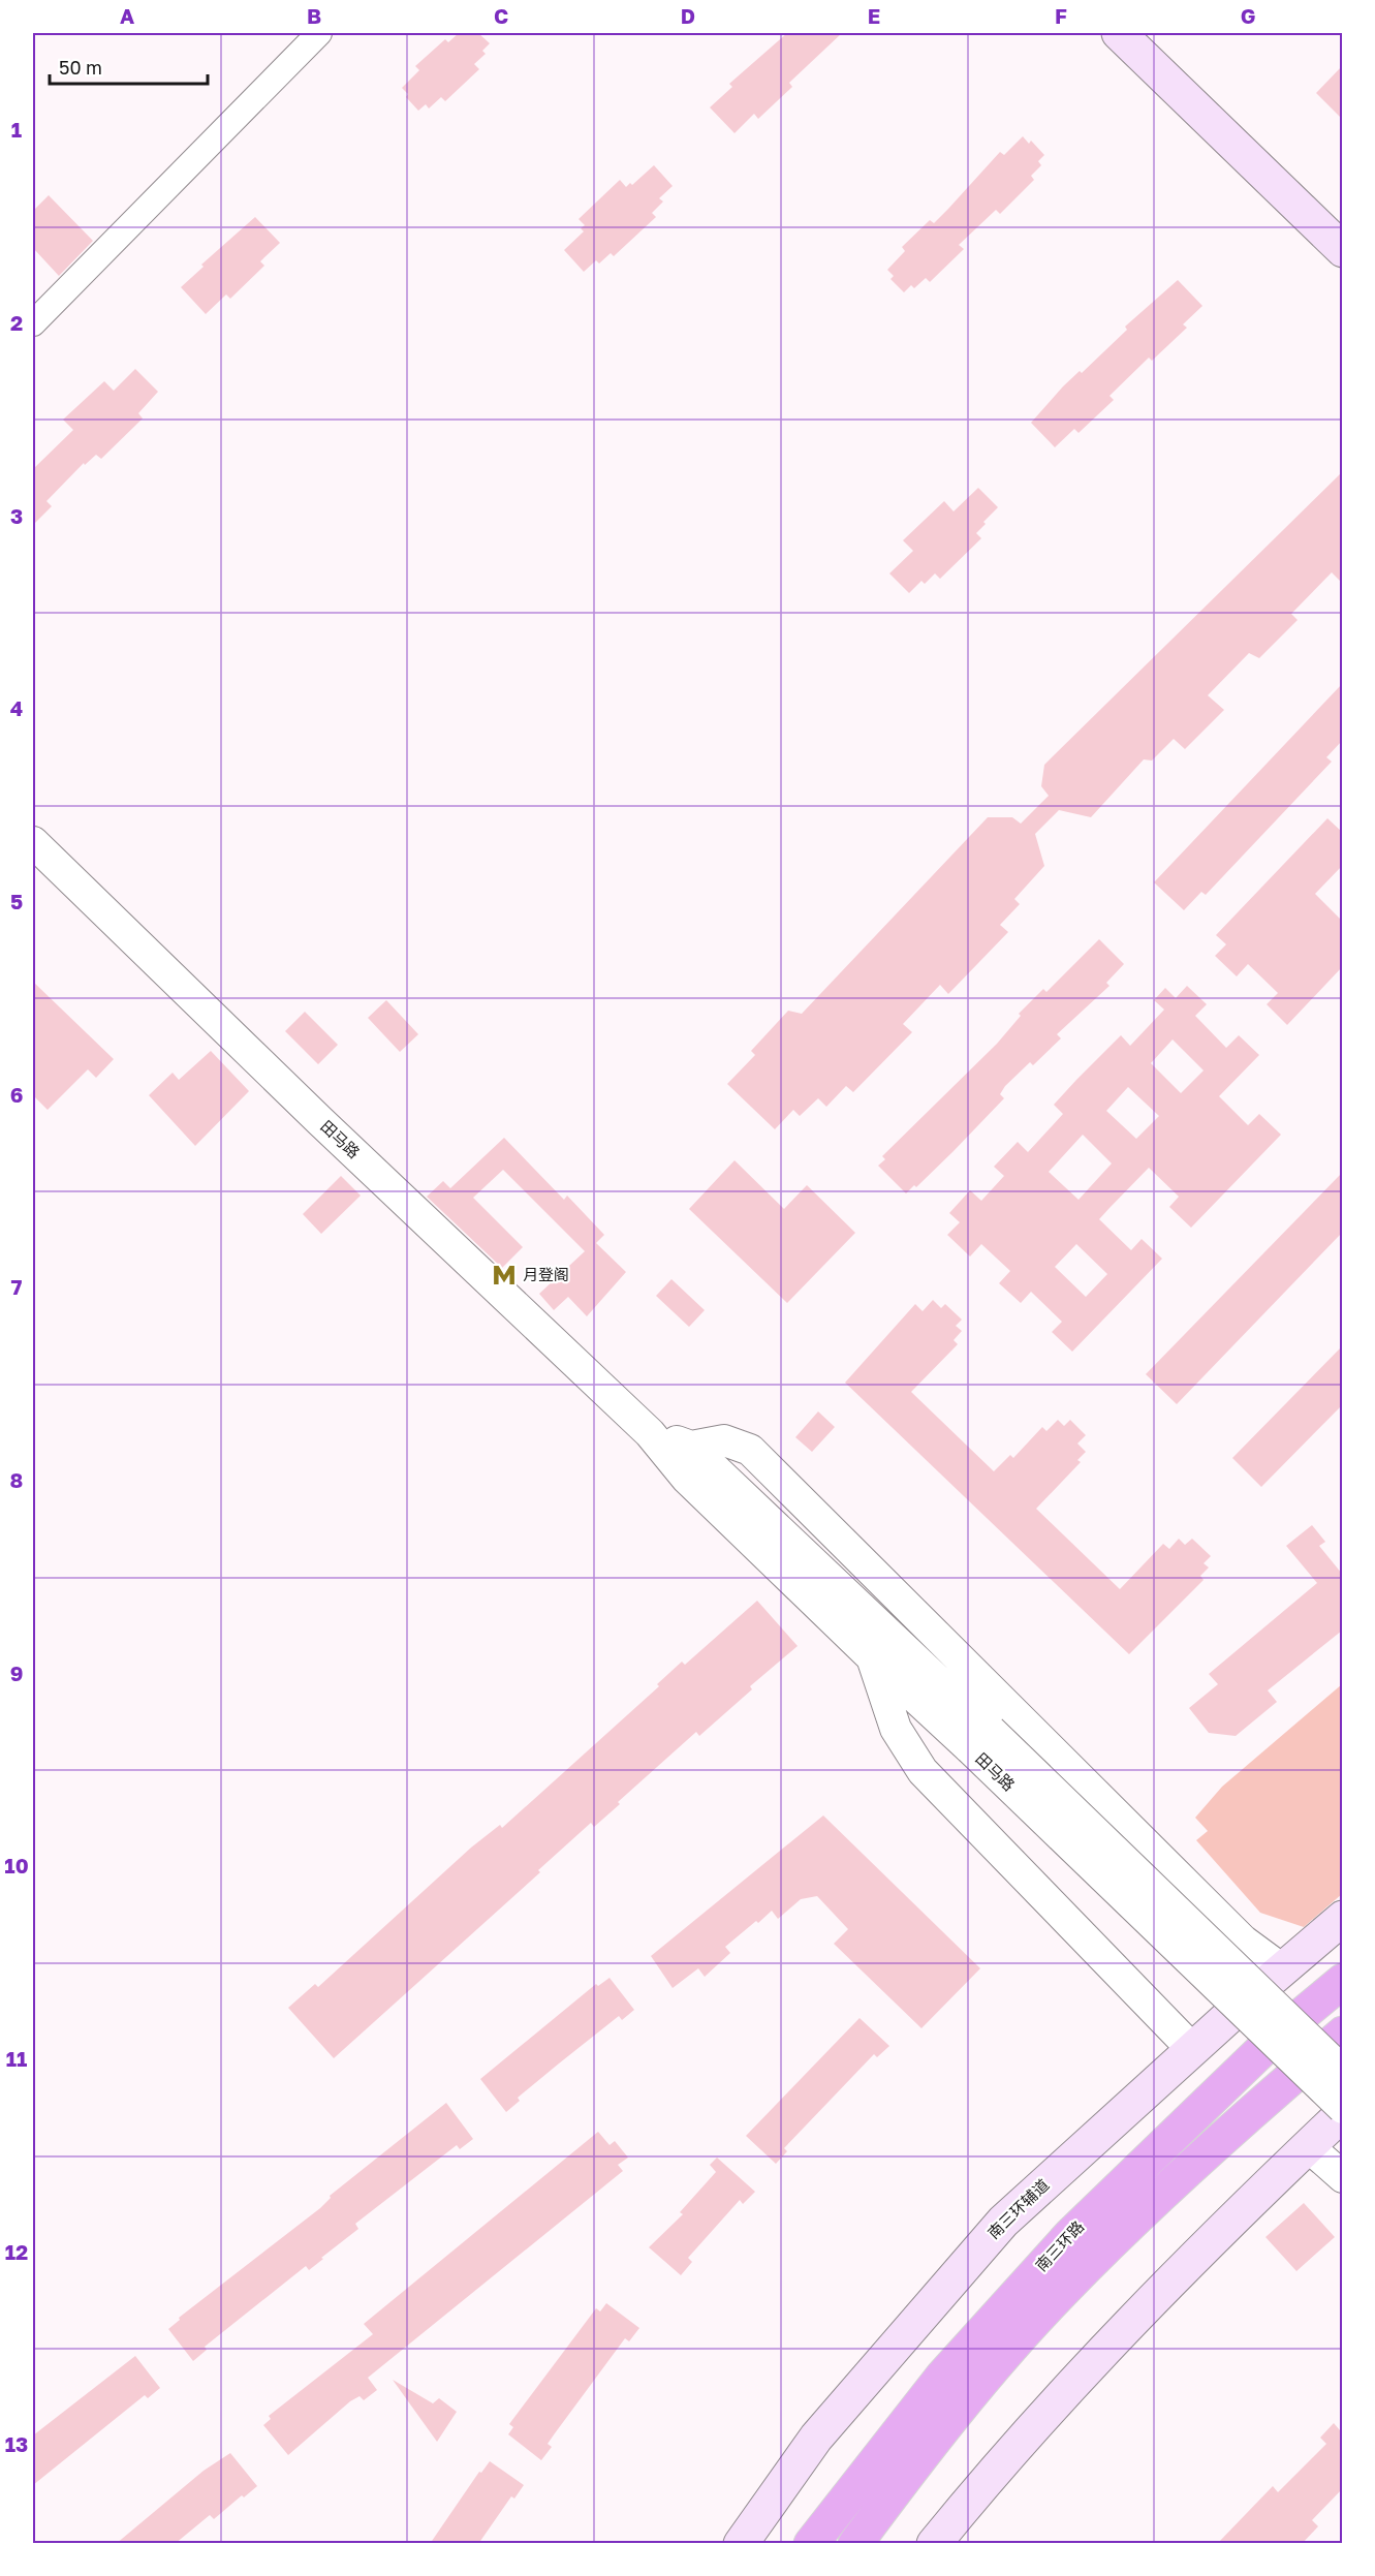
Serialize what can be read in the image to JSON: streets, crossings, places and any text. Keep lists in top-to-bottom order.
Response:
{
  "streets": {
    "highway": ["南三环路"],
    "main road": ["南三环辅道"],
    "street": ["田马路"]
  },
  "places": {
    "metro station": ["月登阁"]
  },
  "scale_bar": "50 m",
  "grid": {
    "columns": [
      "A",
      "B",
      "C",
      "D",
      "E",
      "F",
      "G"
    ],
    "rows": [
      "1",
      "2",
      "3",
      "4",
      "5",
      "6",
      "7",
      "8",
      "9",
      "10",
      "11",
      "12",
      "13"
    ]
  }
}
